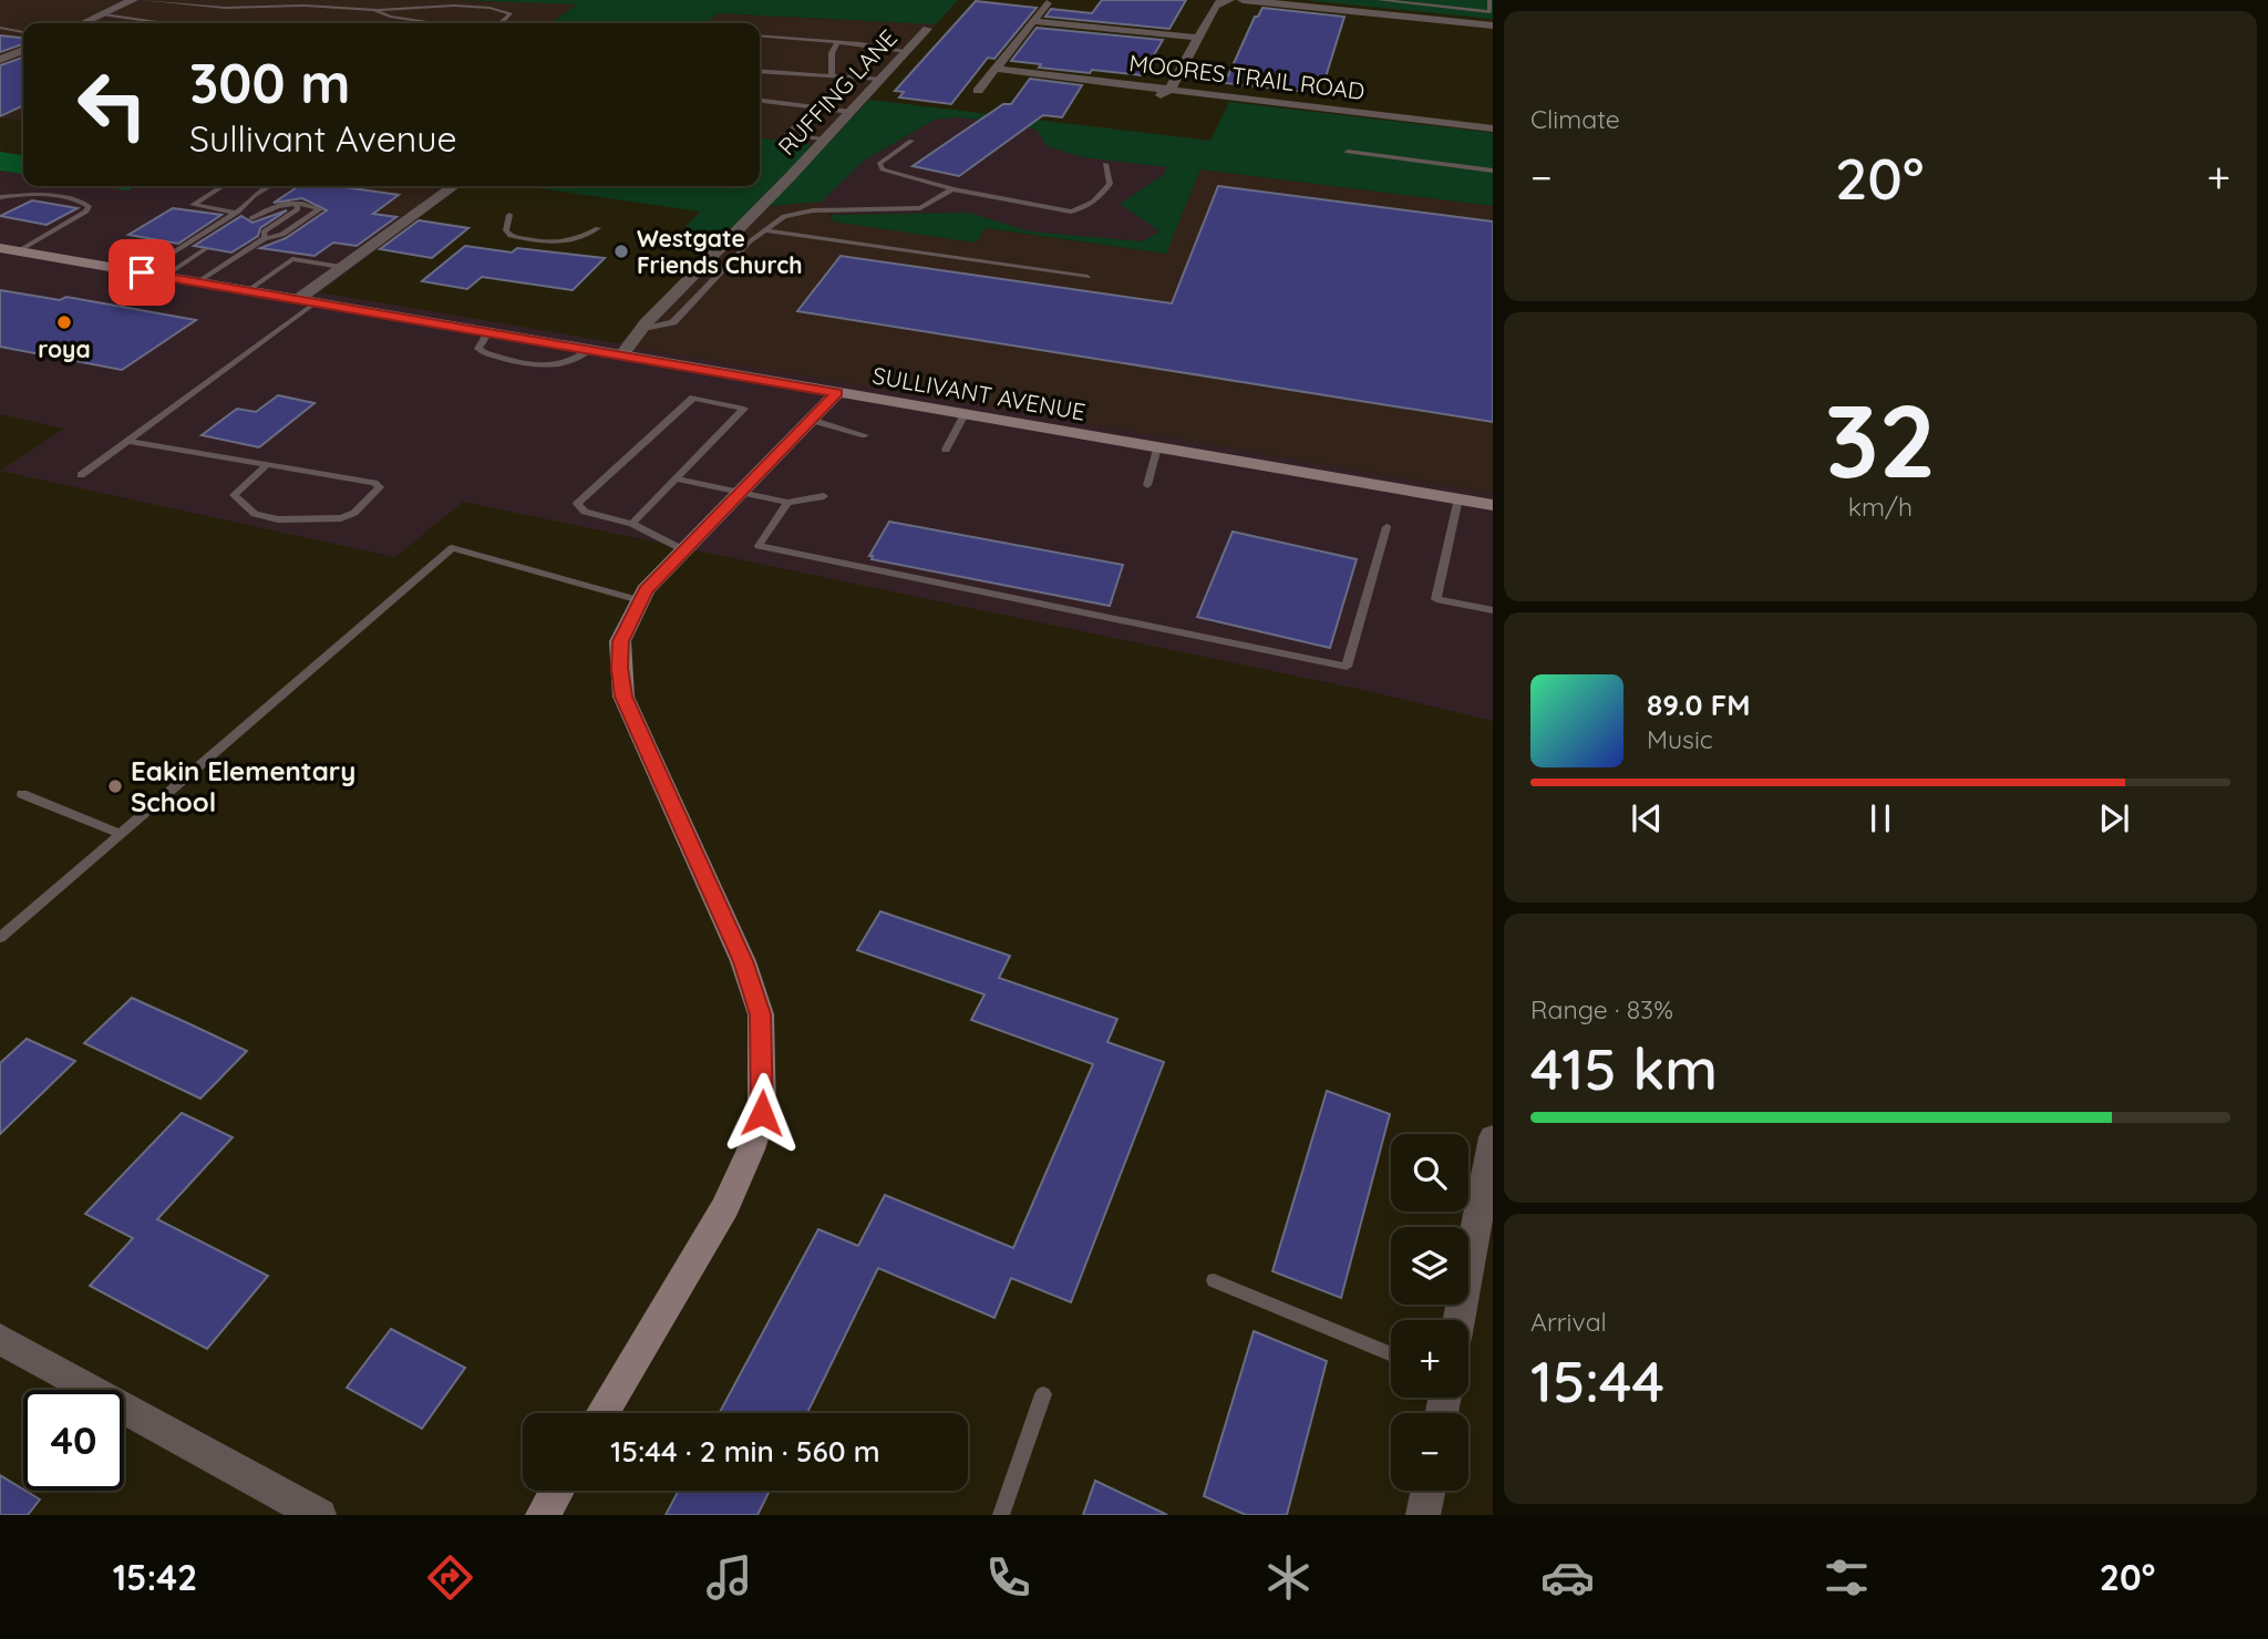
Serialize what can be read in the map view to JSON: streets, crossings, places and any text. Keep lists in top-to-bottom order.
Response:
{
  "streets": {
    "main road": ["SULLIVANT AVENUE"],
    "street": ["MOORES TRAIL ROAD", "RUFFING LANE"]
  },
  "crossings": [
    ["RUFFING LANE", "SULLIVANT AVENUE"]
  ],
  "places": ["Westgate Friends Church", "roya", "Eakin Elementary School"],
  "page": {
    "tile": [
      "Climate",
      ["32", "km/h"],
      ["Range · 83%", "415 km"],
      ["Arrival", "15:44"]
    ],
    "turn": ["300 m", "Sullivant Avenue"],
    "heat": ["−", "20°", "+"],
    "song": ["89.0 FM", "Music"],
    "map_buttons": ["+", "−"],
    "limit": "40",
    "trip": "15:44 · 2 min · 560 m",
    "tabs": ["15:42", "20°"]
  }
}
